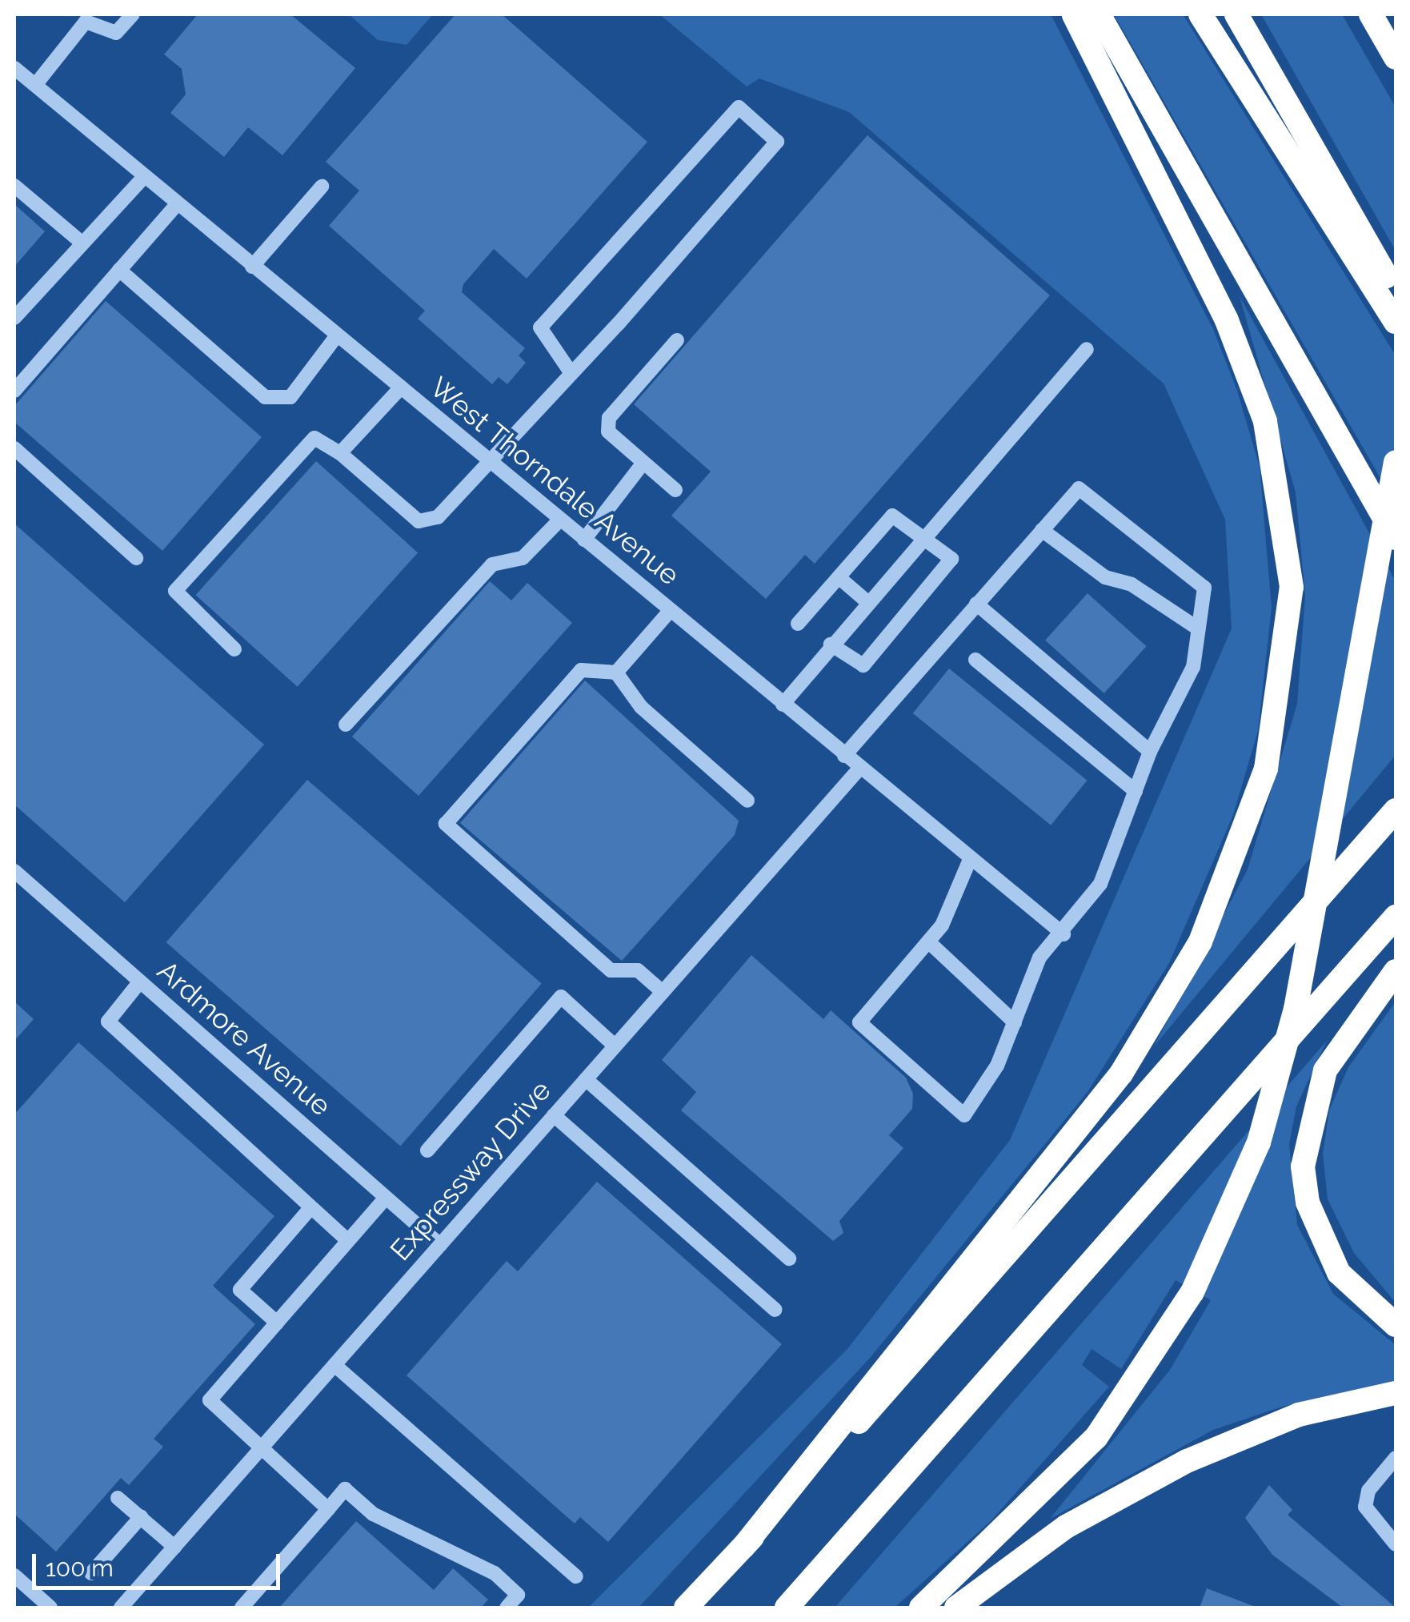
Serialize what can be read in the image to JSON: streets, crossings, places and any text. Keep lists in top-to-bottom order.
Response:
{
  "streets": {
    "street": ["West Thorndale Avenue", "Ardmore Avenue", "Expressway Drive"]
  },
  "crossings": [
    ["West Thorndale Avenue", "Expressway Drive"],
    ["Ardmore Avenue", "Expressway Drive"]
  ],
  "scale_bar": "100 m"
}
